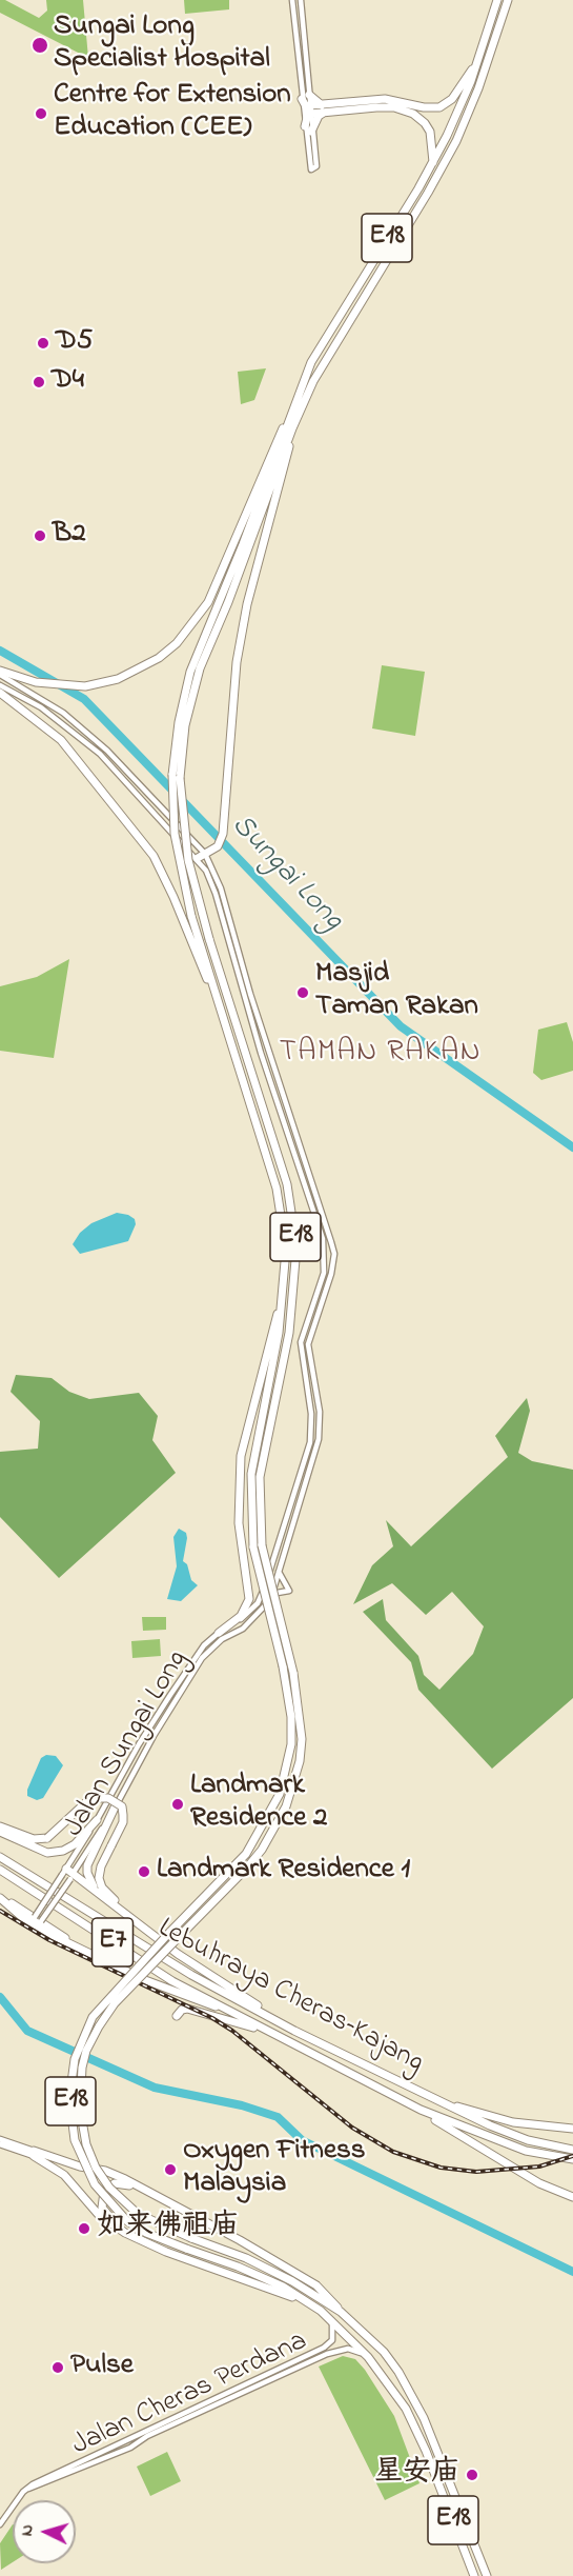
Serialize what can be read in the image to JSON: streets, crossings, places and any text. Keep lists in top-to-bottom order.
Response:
{
  "streets": {
    "highway": ["E18", "E7", "Lebuhraya Cheras–Kajang"],
    "street": ["Jalan Sungai Long", "Jalan Cheras Perdana"]
  },
  "crossings": [
    ["E18", "Jalan Cheras Perdana"]
  ],
  "districts": ["TAMAN RAKAN"],
  "water": ["Sungai Long"],
  "places": [
    "Sungai Long Specialist Hospital",
    "Centre for Extension Education (CEE)",
    "D5",
    "D4",
    "B2",
    "Masjid Taman Rakan",
    "Landmark Residence 2",
    "Landmark Residence 1",
    "Oxygen Fitness Malaysia",
    "如来佛祖庙",
    "Pulse",
    "星安庙"
  ],
  "north": "left"
}
